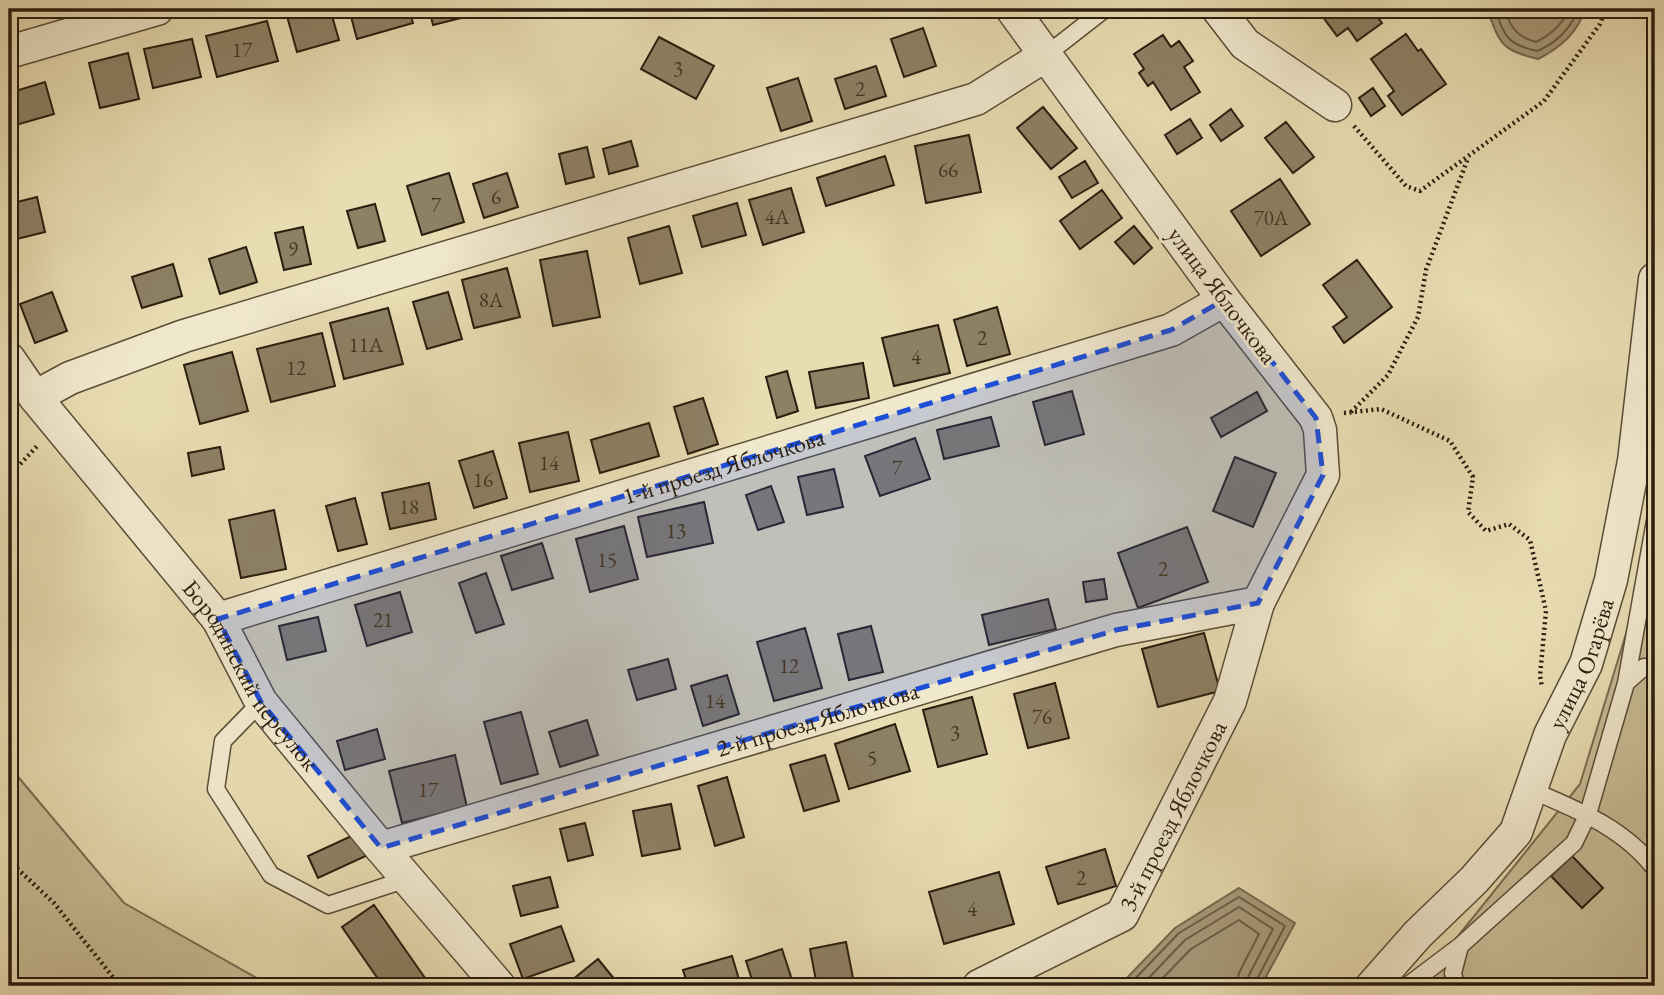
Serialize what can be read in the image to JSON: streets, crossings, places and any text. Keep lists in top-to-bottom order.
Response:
{
  "streets": {
    "street": [
      "улица Яблочкова",
      "1-й проезд Яблочкова",
      "улица Огарёва",
      "Бородинский переулок",
      "2-й проезд Яблочкова",
      "3-й проезд Яблочкова"
    ]
  },
  "crossings": [
    ["улица Яблочкова", "1-й проезд Яблочкова"],
    ["улица Яблочкова", "2-й проезд Яблочкова"],
    ["улица Яблочкова", "3-й проезд Яблочкова"],
    ["1-й проезд Яблочкова", "Бородинский переулок"],
    ["Бородинский переулок", "2-й проезд Яблочкова"],
    ["2-й проезд Яблочкова", "3-й проезд Яблочкова"]
  ],
  "house_numbers": [
    "17",
    "3",
    "2",
    "66",
    "6",
    "7",
    "4А",
    "70А",
    "9",
    "8А",
    "2",
    "11А",
    "4",
    "12",
    "14",
    "7",
    "16",
    "18",
    "13",
    "15",
    "2",
    "21",
    "12",
    "14",
    "76",
    "3",
    "5",
    "17",
    "2",
    "4"
  ]
}
